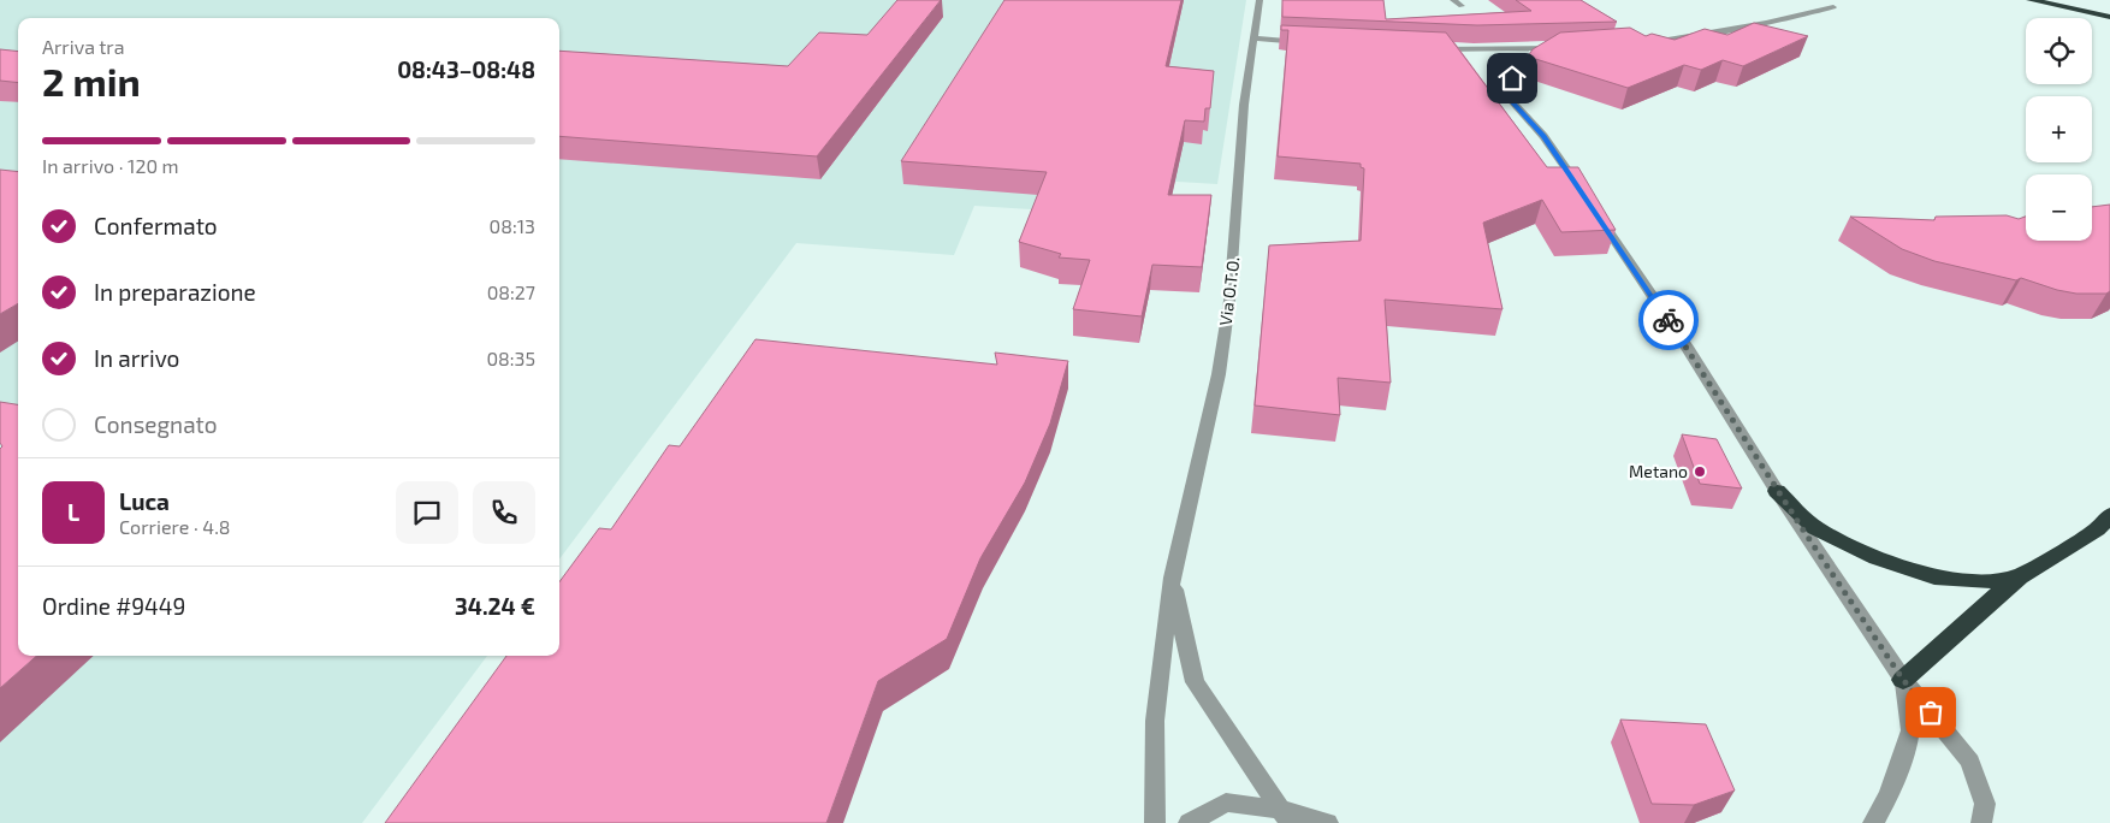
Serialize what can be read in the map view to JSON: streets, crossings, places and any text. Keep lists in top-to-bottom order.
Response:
{
  "streets": {
    "street": ["Via O.T.O."]
  },
  "places": ["Metano"],
  "page": {
    "map_buttons": ["+", "−"],
    "heading": ["2 min", "Arriva tra", "08:43–08:48"],
    "panel": [
      "Luca",
      "Corriere · 4.8",
      "Ordine #9449",
      "34.24 €"
    ],
    "bar": "In arrivo · 120 m",
    "list": [
      ["Confermato", "08:13"],
      ["In preparazione", "08:27"],
      ["In arrivo", "08:35"],
      "Consegnato"
    ],
    "round": "L"
  }
}
